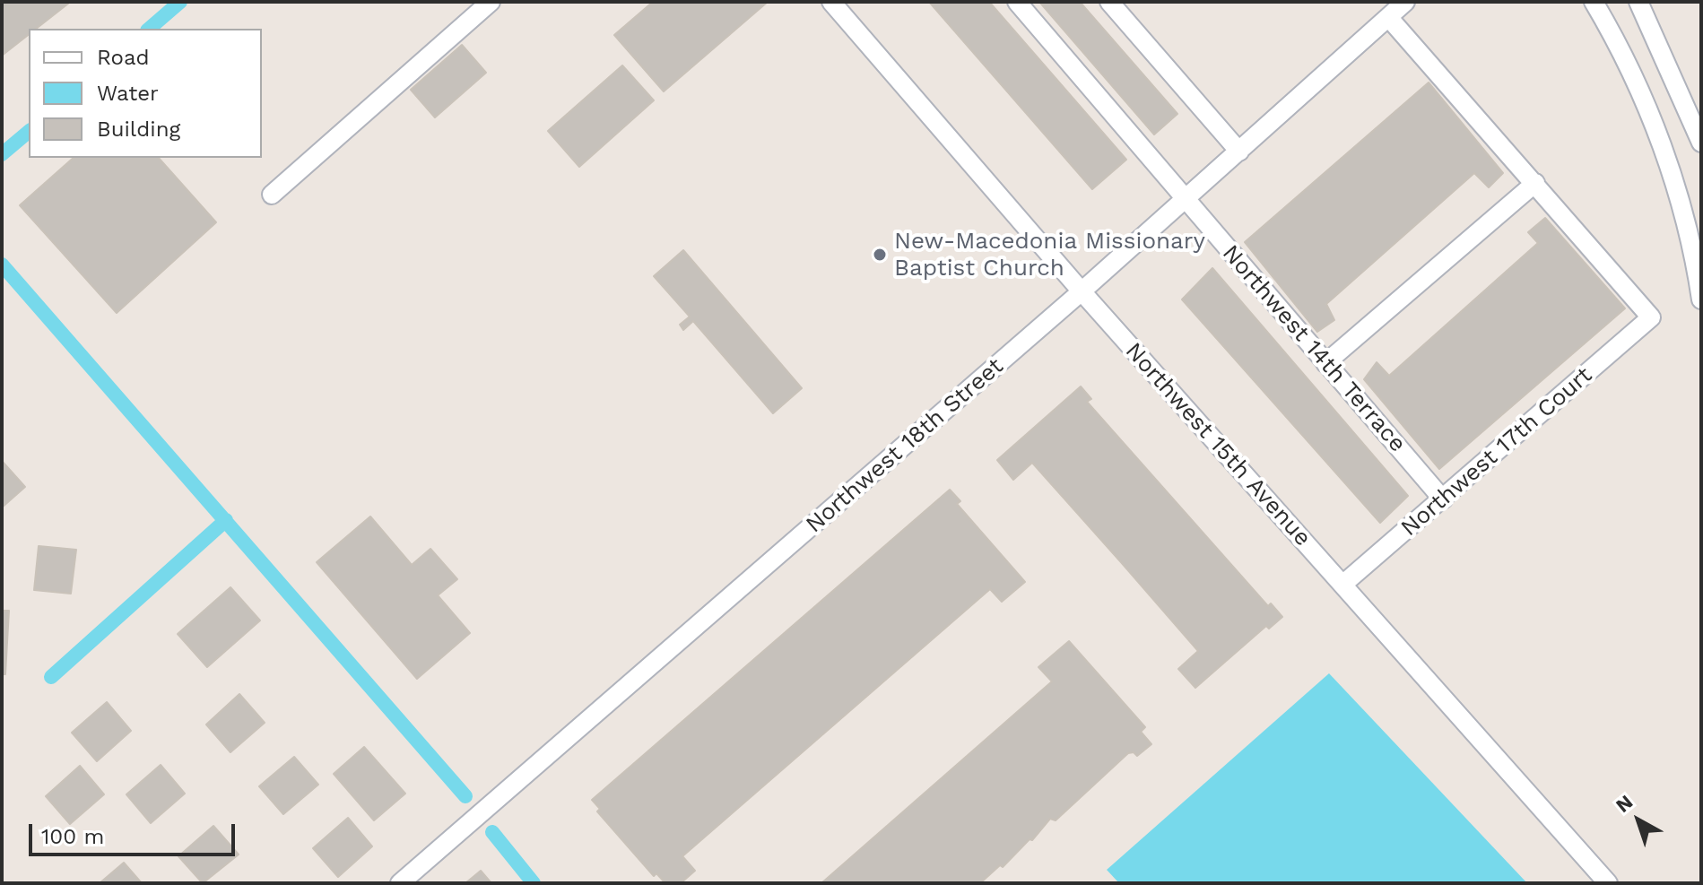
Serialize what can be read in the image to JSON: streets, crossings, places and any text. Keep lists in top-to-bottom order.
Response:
{
  "streets": {
    "street": [
      "Northwest 14th Terrace",
      "Northwest 15th Avenue",
      "Northwest 18th Street",
      "Northwest 17th Court"
    ]
  },
  "crossings": [
    ["Northwest 14th Terrace", "Northwest 18th Street"],
    ["Northwest 14th Terrace", "Northwest 17th Court"],
    ["Northwest 15th Avenue", "Northwest 18th Street"],
    ["Northwest 15th Avenue", "Northwest 17th Court"]
  ],
  "places": ["New-Macedonia Missionary Baptist Church"],
  "legend": ["Road", "Water", "Building"],
  "scale_bar": "100 m",
  "north": "top left"
}
